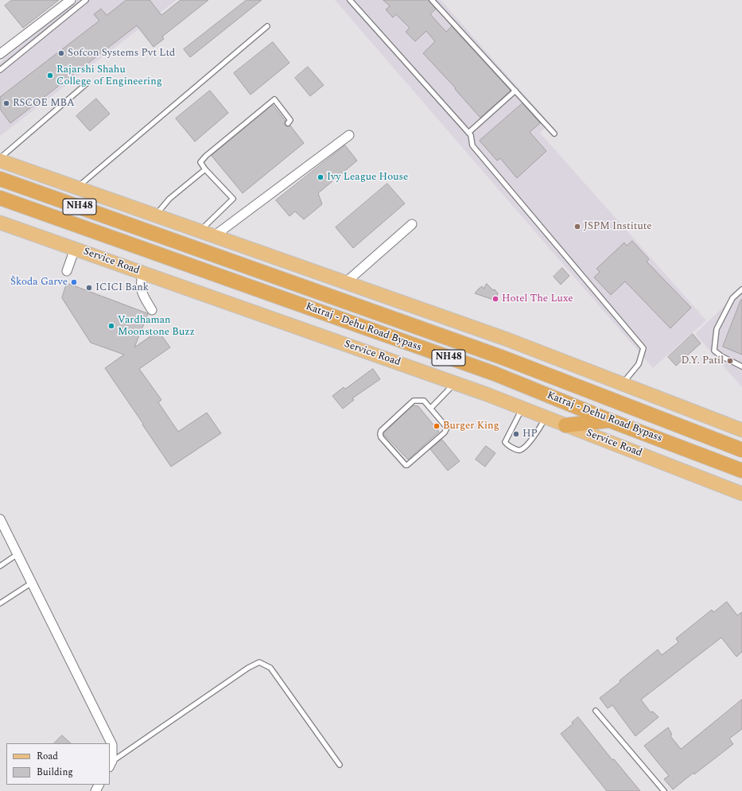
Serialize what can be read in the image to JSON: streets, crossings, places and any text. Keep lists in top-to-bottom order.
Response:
{
  "streets": {
    "highway": ["NH48", "Katraj - Dehu Road Bypass"],
    "main road": ["Service Road"]
  },
  "places": [
    "Sofcon Systems Pvt Ltd",
    "Rajarshi Shahu College of Engineering",
    "RSCOE MBA",
    "Ivy League House",
    "JSPM Institute",
    "Škoda Garve",
    "ICICI Bank",
    "Hotel The Luxe",
    "Vardhaman Moonstone Buzz",
    "D.Y. Patil",
    "Burger King",
    "HP"
  ],
  "legend": ["Road", "Building"]
}
